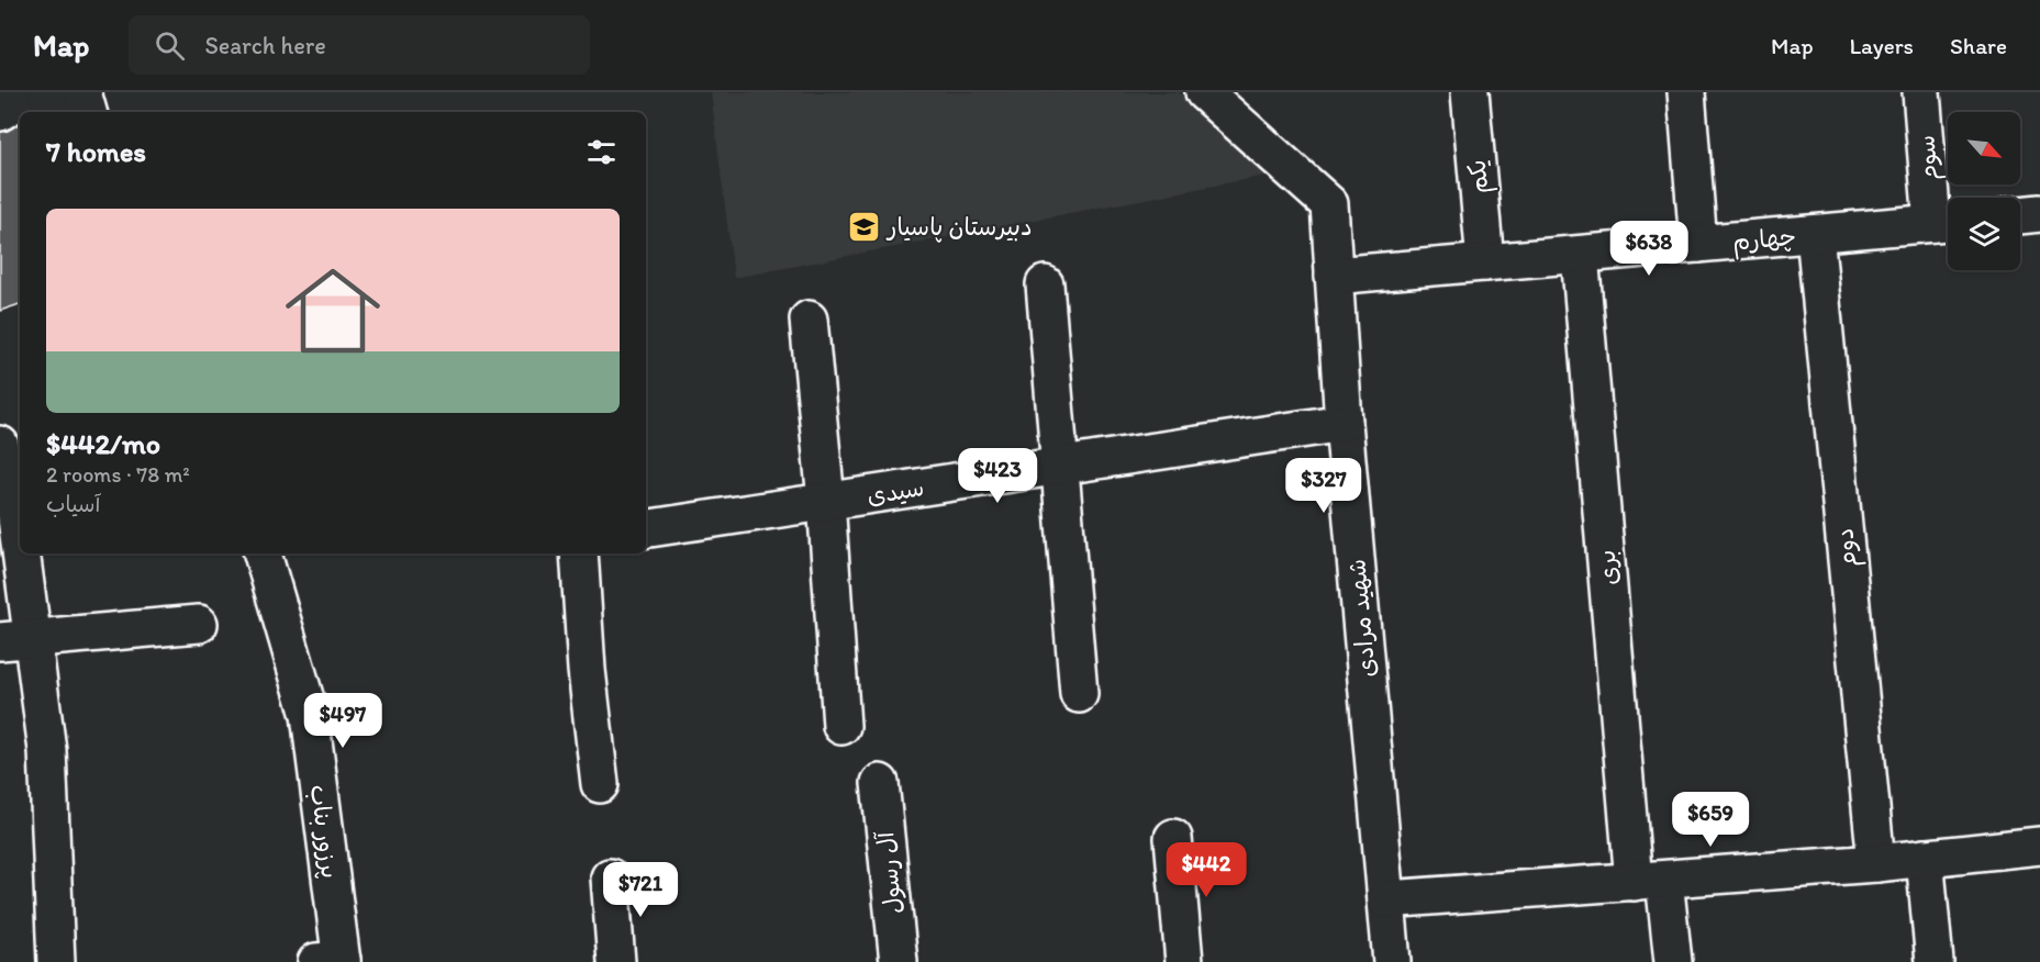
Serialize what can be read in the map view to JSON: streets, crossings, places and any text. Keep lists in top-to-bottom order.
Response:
{
  "streets": {
    "street": [
      "سوم",
      "یکم",
      "چهارم",
      "سیدی",
      "دوم",
      "بری",
      "شهید مرادی",
      "پرزور بناب",
      "آل رسول"
    ]
  },
  "crossings": [
    ["سوم", "چهارم"],
    ["یکم", "چهارم"],
    ["چهارم", "دوم"],
    ["چهارم", "بری"],
    ["چهارم", "شهید مرادی"],
    ["سیدی", "شهید مرادی"]
  ],
  "places": {
    "school or university": ["دبیرستان پاسیار"]
  },
  "north": "bottom right",
  "page": {
    "header": "Map",
    "search": "Search here",
    "nav": ["Map", "Layers", "Share"],
    "heading": "7 homes",
    "list": [
      {
        "name": "$442/mo",
        "note": "2 rooms · 78 m² · آسیاب"
      }
    ],
    "price": [
      "$638",
      "$423",
      "$327",
      "$497",
      "$659",
      "$442",
      "$721"
    ]
  }
}
